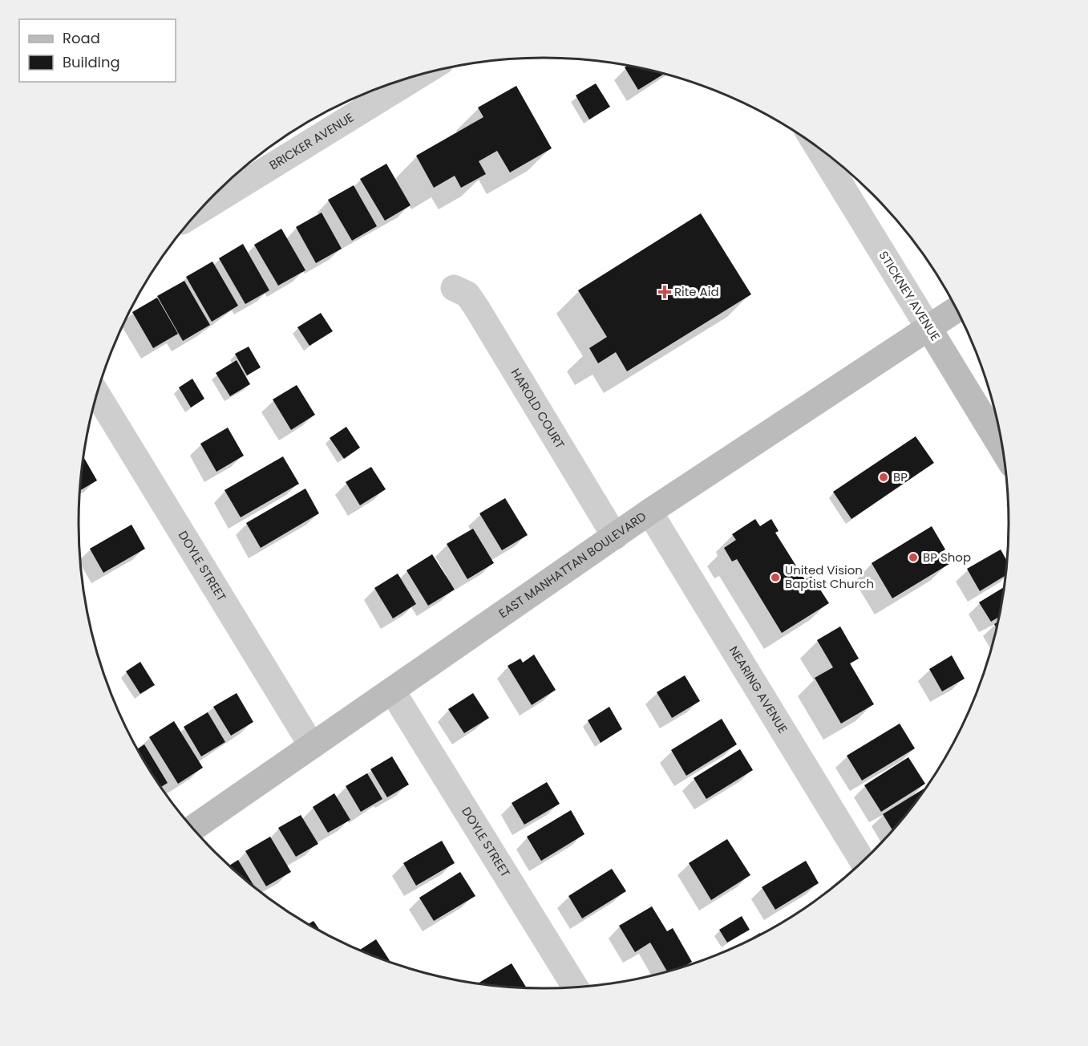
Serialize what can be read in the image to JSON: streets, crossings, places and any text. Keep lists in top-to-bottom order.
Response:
{
  "streets": {
    "main road": ["STICKNEY AVENUE", "EAST MANHATTAN BOULEVARD"],
    "street": [
      "BRICKER AVENUE",
      "HAROLD COURT",
      "DOYLE STREET",
      "NEARING AVENUE"
    ]
  },
  "crossings": [
    ["STICKNEY AVENUE", "EAST MANHATTAN BOULEVARD"],
    ["HAROLD COURT", "EAST MANHATTAN BOULEVARD"],
    ["EAST MANHATTAN BOULEVARD", "DOYLE STREET"],
    ["EAST MANHATTAN BOULEVARD", "NEARING AVENUE"]
  ],
  "places": {
    "health": ["Rite Aid"],
    "other": ["BP", "BP Shop", "United Vision Baptist Church"]
  },
  "legend": ["Road", "Building"]
}
